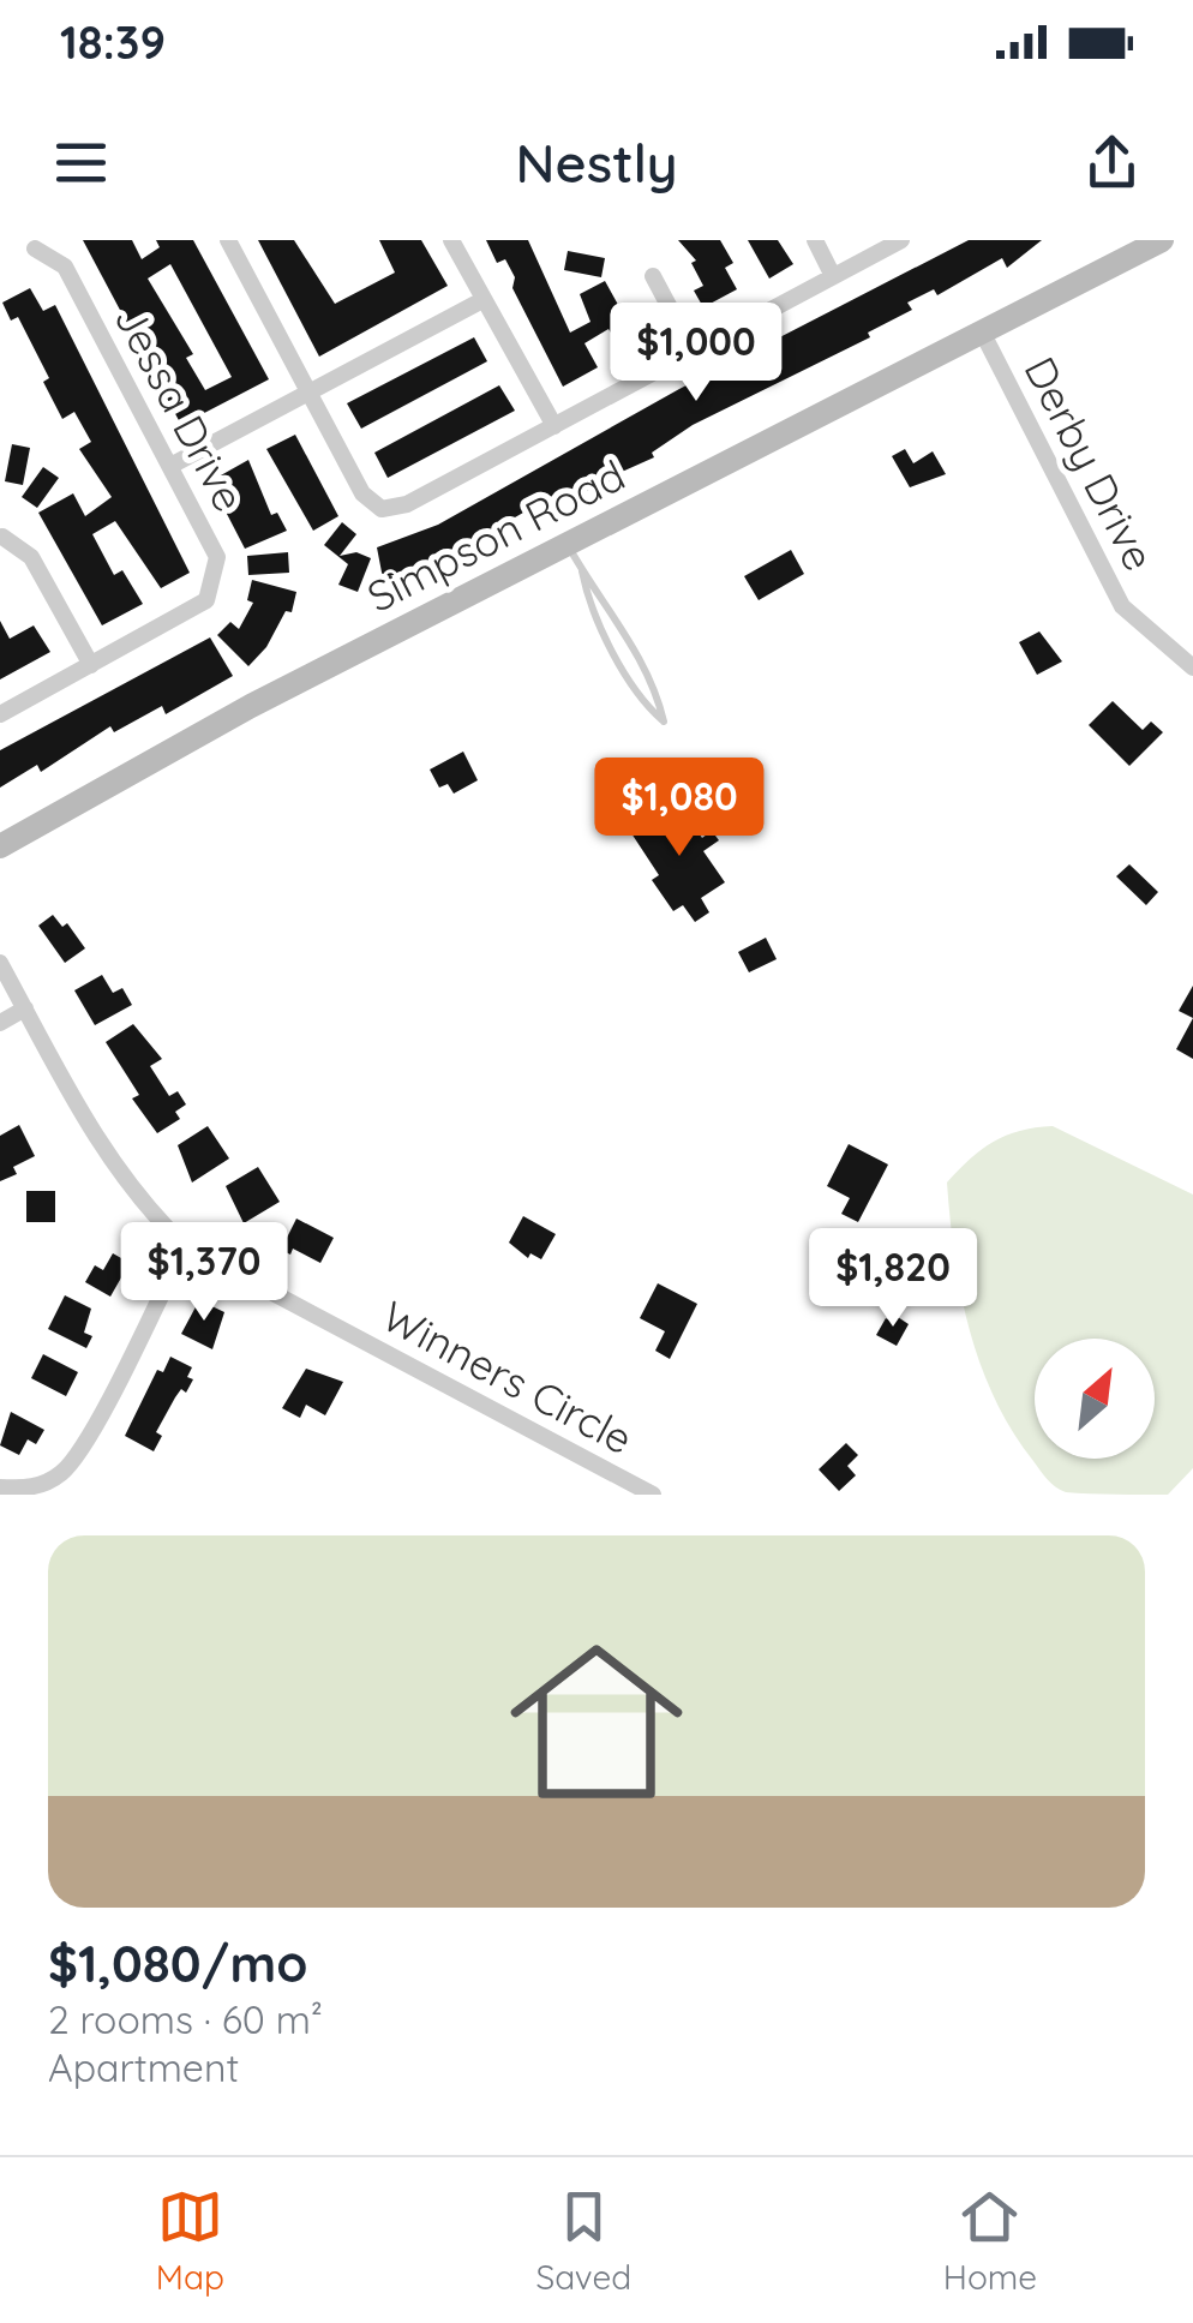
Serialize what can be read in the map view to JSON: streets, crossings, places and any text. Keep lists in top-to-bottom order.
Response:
{
  "streets": {
    "main road": ["Simpson Road"],
    "street": ["Jessa Drive", "Derby Drive", "Winners Circle"]
  },
  "crossings": [
    ["Derby Drive", "Simpson Road"]
  ],
  "north": "top right",
  "page": {
    "status": "18:39",
    "header": "Nestly",
    "price": [
      "$1,000",
      "$1,080",
      "$1,370",
      "$1,820"
    ],
    "list": [
      {
        "name": "$1,080/mo",
        "note": "2 rooms · 60 m² · Apartment"
      }
    ],
    "tabs": ["Map", "Saved", "Home"]
  }
}
